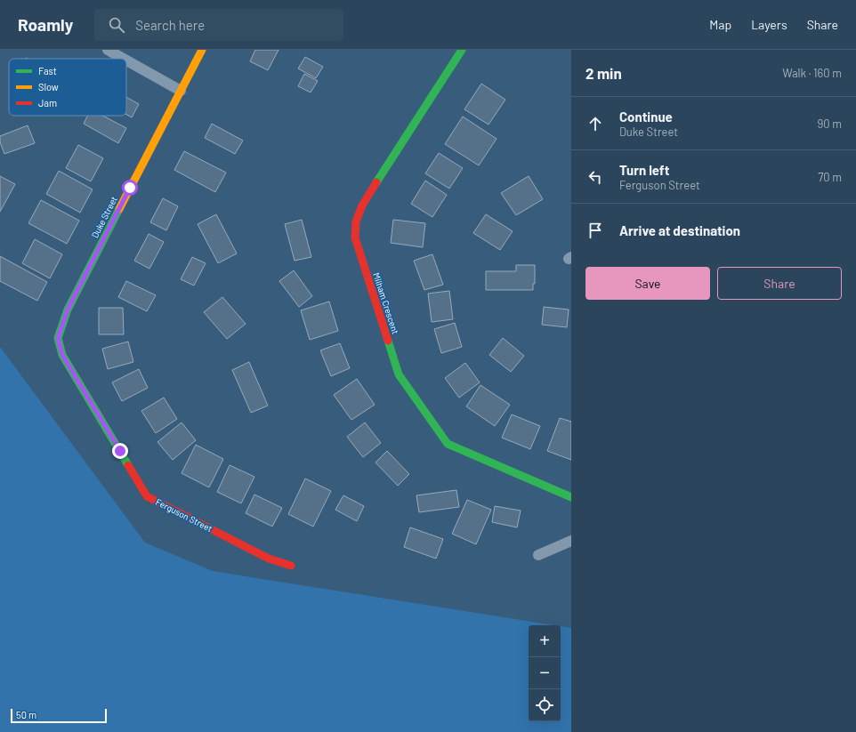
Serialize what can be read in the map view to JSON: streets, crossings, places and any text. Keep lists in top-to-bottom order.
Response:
{
  "streets": {
    "street": ["Duke Street", "Milham Crescent", "Ferguson Street"]
  },
  "crossings": [
    ["Duke Street", "Ferguson Street"]
  ],
  "legend": ["Fast", "Slow", "Jam"],
  "scale_bar": "50 m",
  "page": {
    "header": "Roamly",
    "search": "Search here",
    "nav": ["Map", "Layers", "Share"],
    "heading": ["2 min", "Walk · 160 m"],
    "list": [
      ["Continue", "Duke Street", "90 m"],
      ["Turn left", "Ferguson Street", "70 m"],
      "Arrive at destination"
    ],
    "buttons": ["Save", "Share"],
    "map_buttons": ["+", "−"],
    "scale": "50 m"
  }
}
